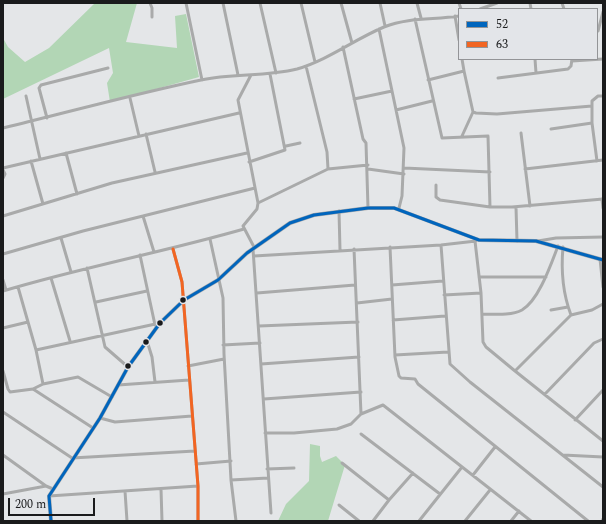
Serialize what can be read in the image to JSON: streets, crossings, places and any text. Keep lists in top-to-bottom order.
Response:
{
  "lines": ["transit line 52", "transit line 63"],
  "legend": ["52", "63"],
  "scale_bar": "200 m"
}
